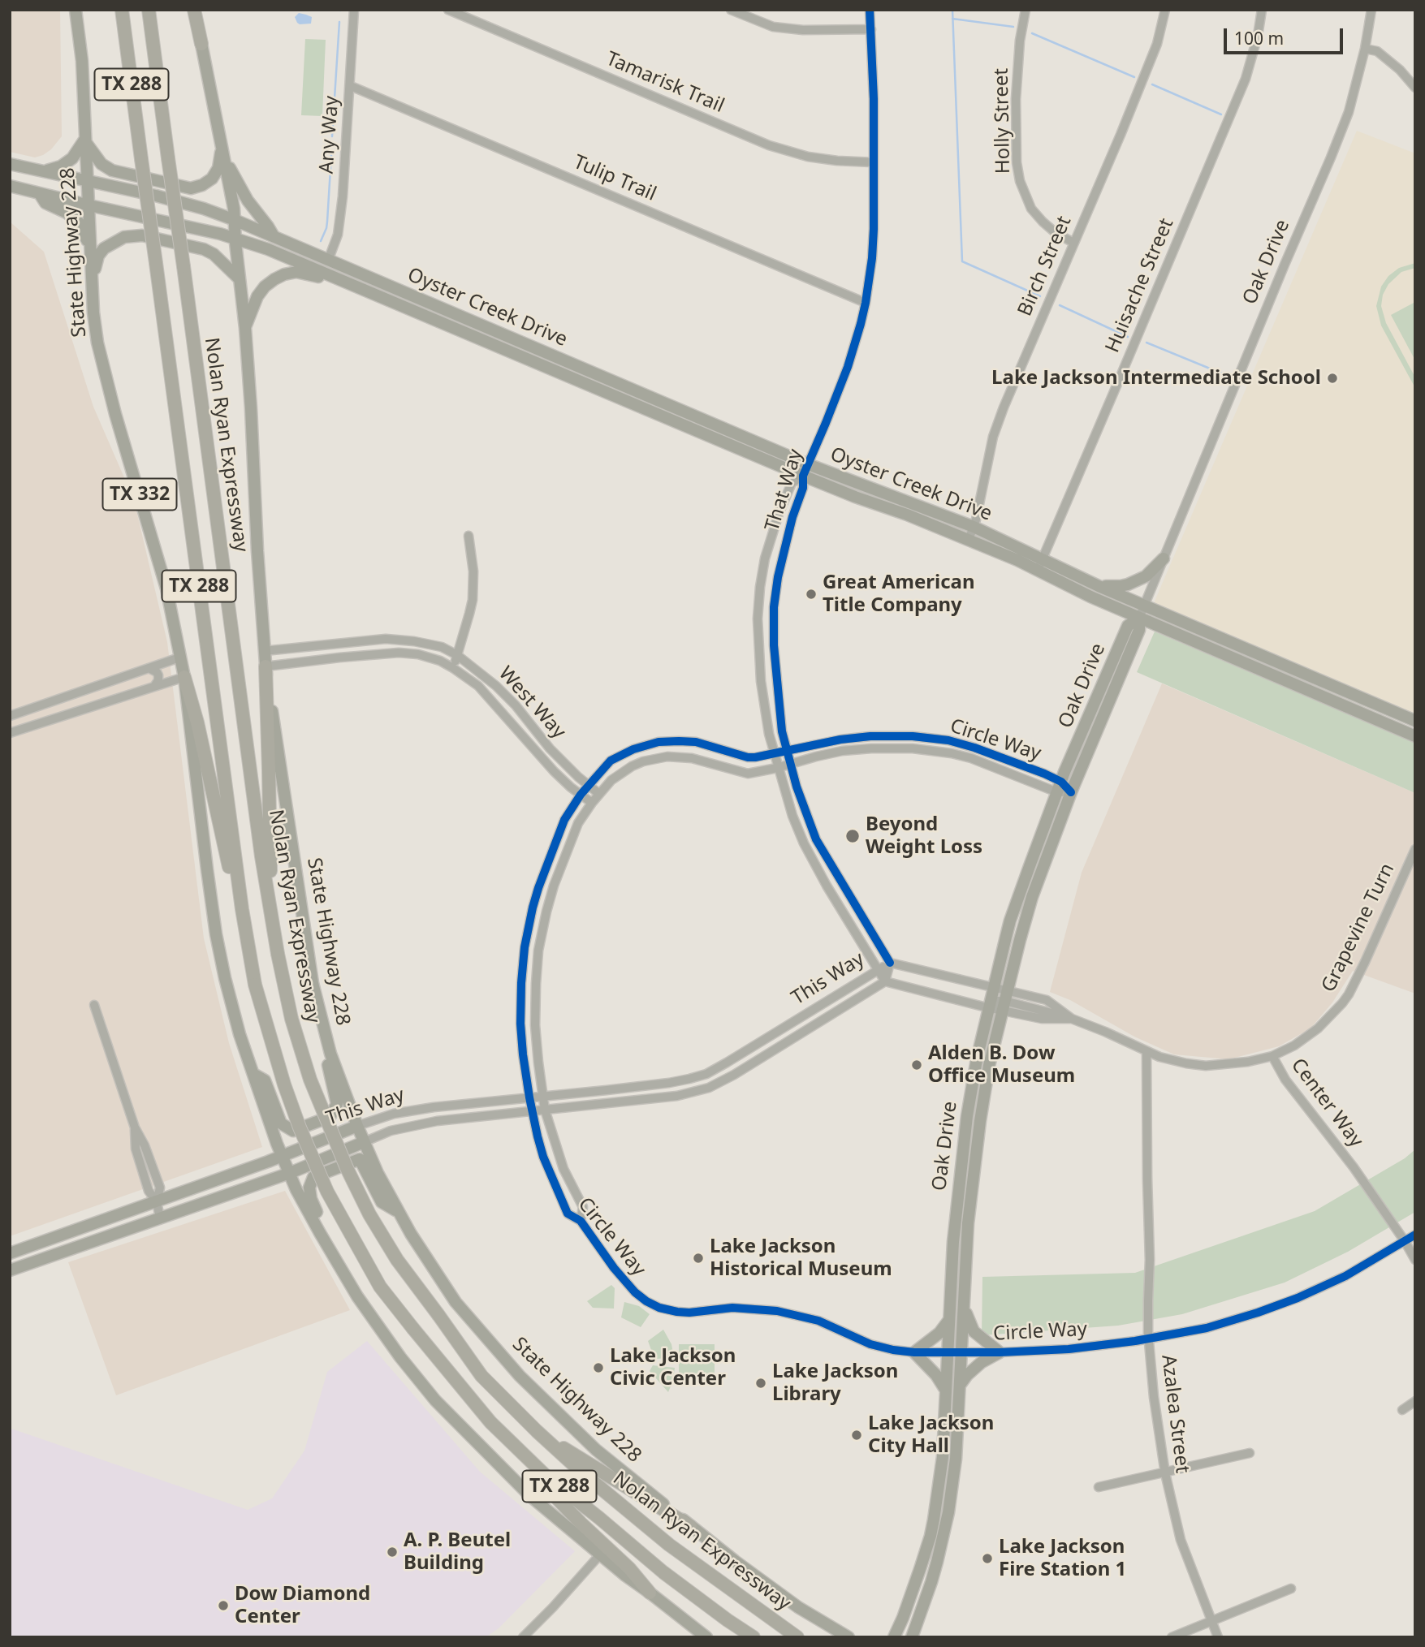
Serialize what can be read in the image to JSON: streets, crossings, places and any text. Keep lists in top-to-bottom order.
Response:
{
  "streets": {
    "highway": ["TX 288", "Nolan Ryan Expressway"],
    "main road": [
      "State Highway 228",
      "Oak Drive",
      "Oyster Creek Drive",
      "TX 332",
      "This Way"
    ],
    "street": [
      "Tamarisk Trail",
      "Holly Street",
      "Any Way",
      "Tulip Trail",
      "Birch Street",
      "Huisache Street",
      "That Way",
      "West Way",
      "Circle Way",
      "Grapevine Turn",
      "Center Way",
      "Azalea Street"
    ]
  },
  "crossings": [
    ["Tamarisk Trail", "That Way"],
    ["Holly Street", "Birch Street"],
    ["Any Way", "Tulip Trail"],
    ["Any Way", "Oyster Creek Drive"],
    ["Tulip Trail", "That Way"],
    ["State Highway 228", "Oyster Creek Drive"],
    ["State Highway 228", "TX 332"],
    ["State Highway 228", "West Way"],
    ["State Highway 228", "This Way"],
    ["Oak Drive", "Oyster Creek Drive"],
    ["Oak Drive", "Circle Way"],
    ["Oak Drive", "Center Way"],
    ["Birch Street", "Oyster Creek Drive"],
    ["Huisache Street", "Oyster Creek Drive"],
    ["Oyster Creek Drive", "That Way"],
    ["Oyster Creek Drive", "TX 332"],
    ["That Way", "Circle Way"],
    ["That Way", "This Way"],
    ["That Way", "Center Way"],
    ["West Way", "Circle Way"],
    ["Circle Way", "This Way"],
    ["Circle Way", "Center Way"],
    ["Circle Way", "Azalea Street"],
    ["Grapevine Turn", "Center Way"],
    ["This Way", "Center Way"],
    ["Center Way", "Azalea Street"]
  ],
  "places": [
    "Lake Jackson Intermediate School",
    "Great American Title Company",
    "Beyond Weight Loss",
    "Alden B. Dow Office Museum",
    "Lake Jackson Historical Museum",
    "Lake Jackson Civic Center",
    "Lake Jackson Library",
    "Lake Jackson City Hall",
    "A. P. Beutel Building",
    "Lake Jackson Fire Station 1",
    "Dow Diamond Center"
  ],
  "scale_bar": "100 m"
}
